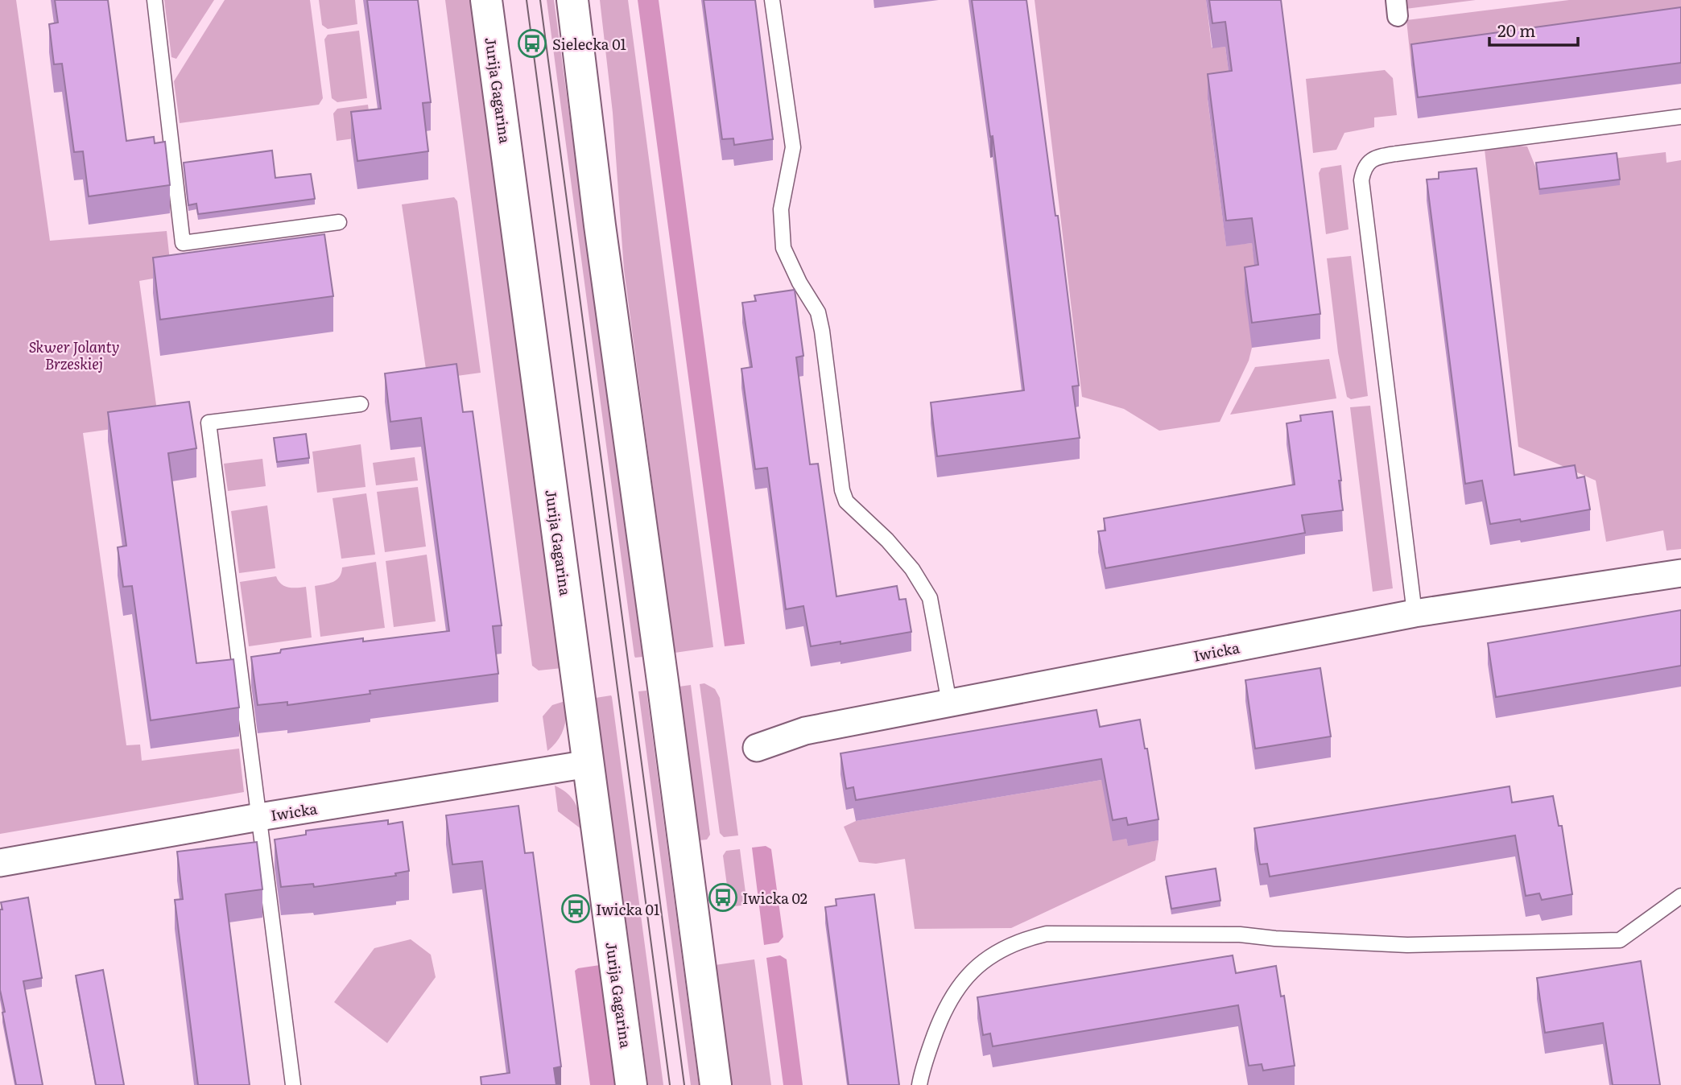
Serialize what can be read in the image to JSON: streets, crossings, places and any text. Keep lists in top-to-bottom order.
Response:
{
  "streets": {
    "main road": ["Jurija Gagarina"],
    "street": ["Iwicka"]
  },
  "crossings": [
    ["Jurija Gagarina", "Iwicka"]
  ],
  "parks": ["Skwer Jolanty Brzeskiej"],
  "places": {
    "bus stop": ["Sielecka 01", "Iwicka 02", "Iwicka 01"]
  },
  "scale_bar": "20 m"
}
